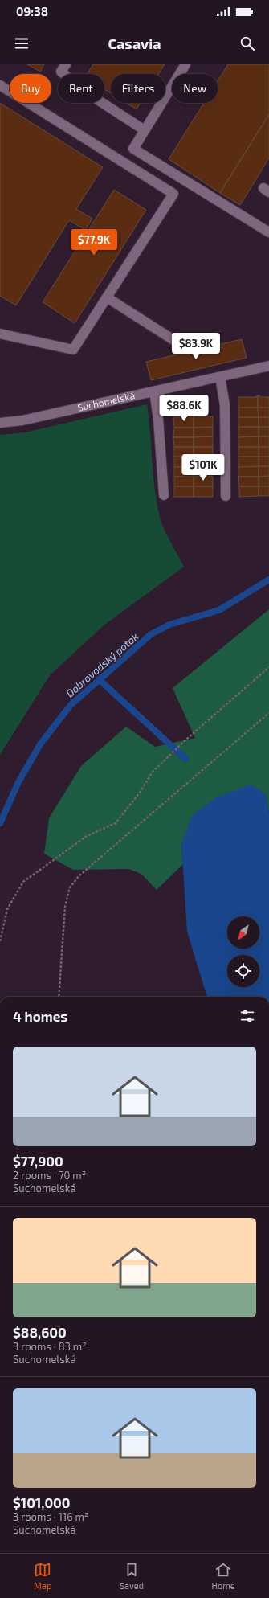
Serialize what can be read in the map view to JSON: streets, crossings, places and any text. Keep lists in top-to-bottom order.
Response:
{
  "streets": {
    "street": ["Suchomelská"]
  },
  "water": ["Dobrovodský potok"],
  "north": "bottom left",
  "page": {
    "status": "09:38",
    "header": "Casavia",
    "chip": [
      "Buy",
      "Rent",
      "Filters",
      "New"
    ],
    "price": [
      "$77.9K",
      "$83.9K",
      "$88.6K",
      "$101K"
    ],
    "heading": "4 homes",
    "list": [
      {
        "name": "$77,900",
        "note": "2 rooms · 70 m² · Suchomelská"
      },
      {
        "name": "$88,600",
        "note": "3 rooms · 83 m² · Suchomelská"
      },
      {
        "name": "$101,000",
        "note": "3 rooms · 116 m² · Suchomelská"
      }
    ],
    "tabs": ["Map", "Saved", "Home"]
  }
}
